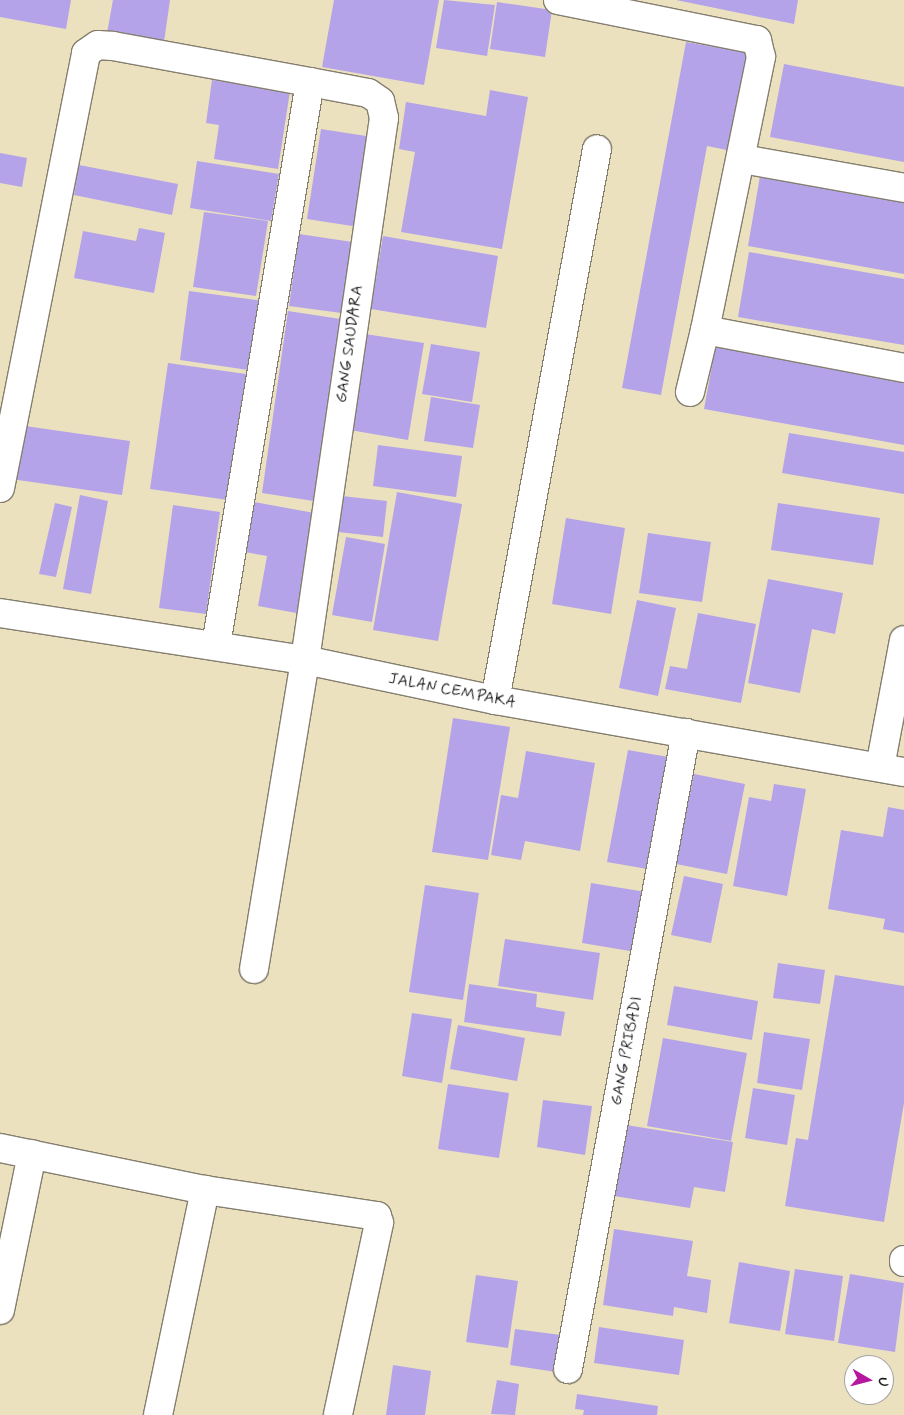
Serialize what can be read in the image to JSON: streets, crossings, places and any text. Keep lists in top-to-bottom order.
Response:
{
  "streets": {
    "street": ["GANG SAUDARA", "JALAN CEMPAKA", "GANG PRIBADI"]
  },
  "crossings": [
    ["GANG SAUDARA", "JALAN CEMPAKA"],
    ["JALAN CEMPAKA", "GANG PRIBADI"]
  ],
  "north": "right"
}
